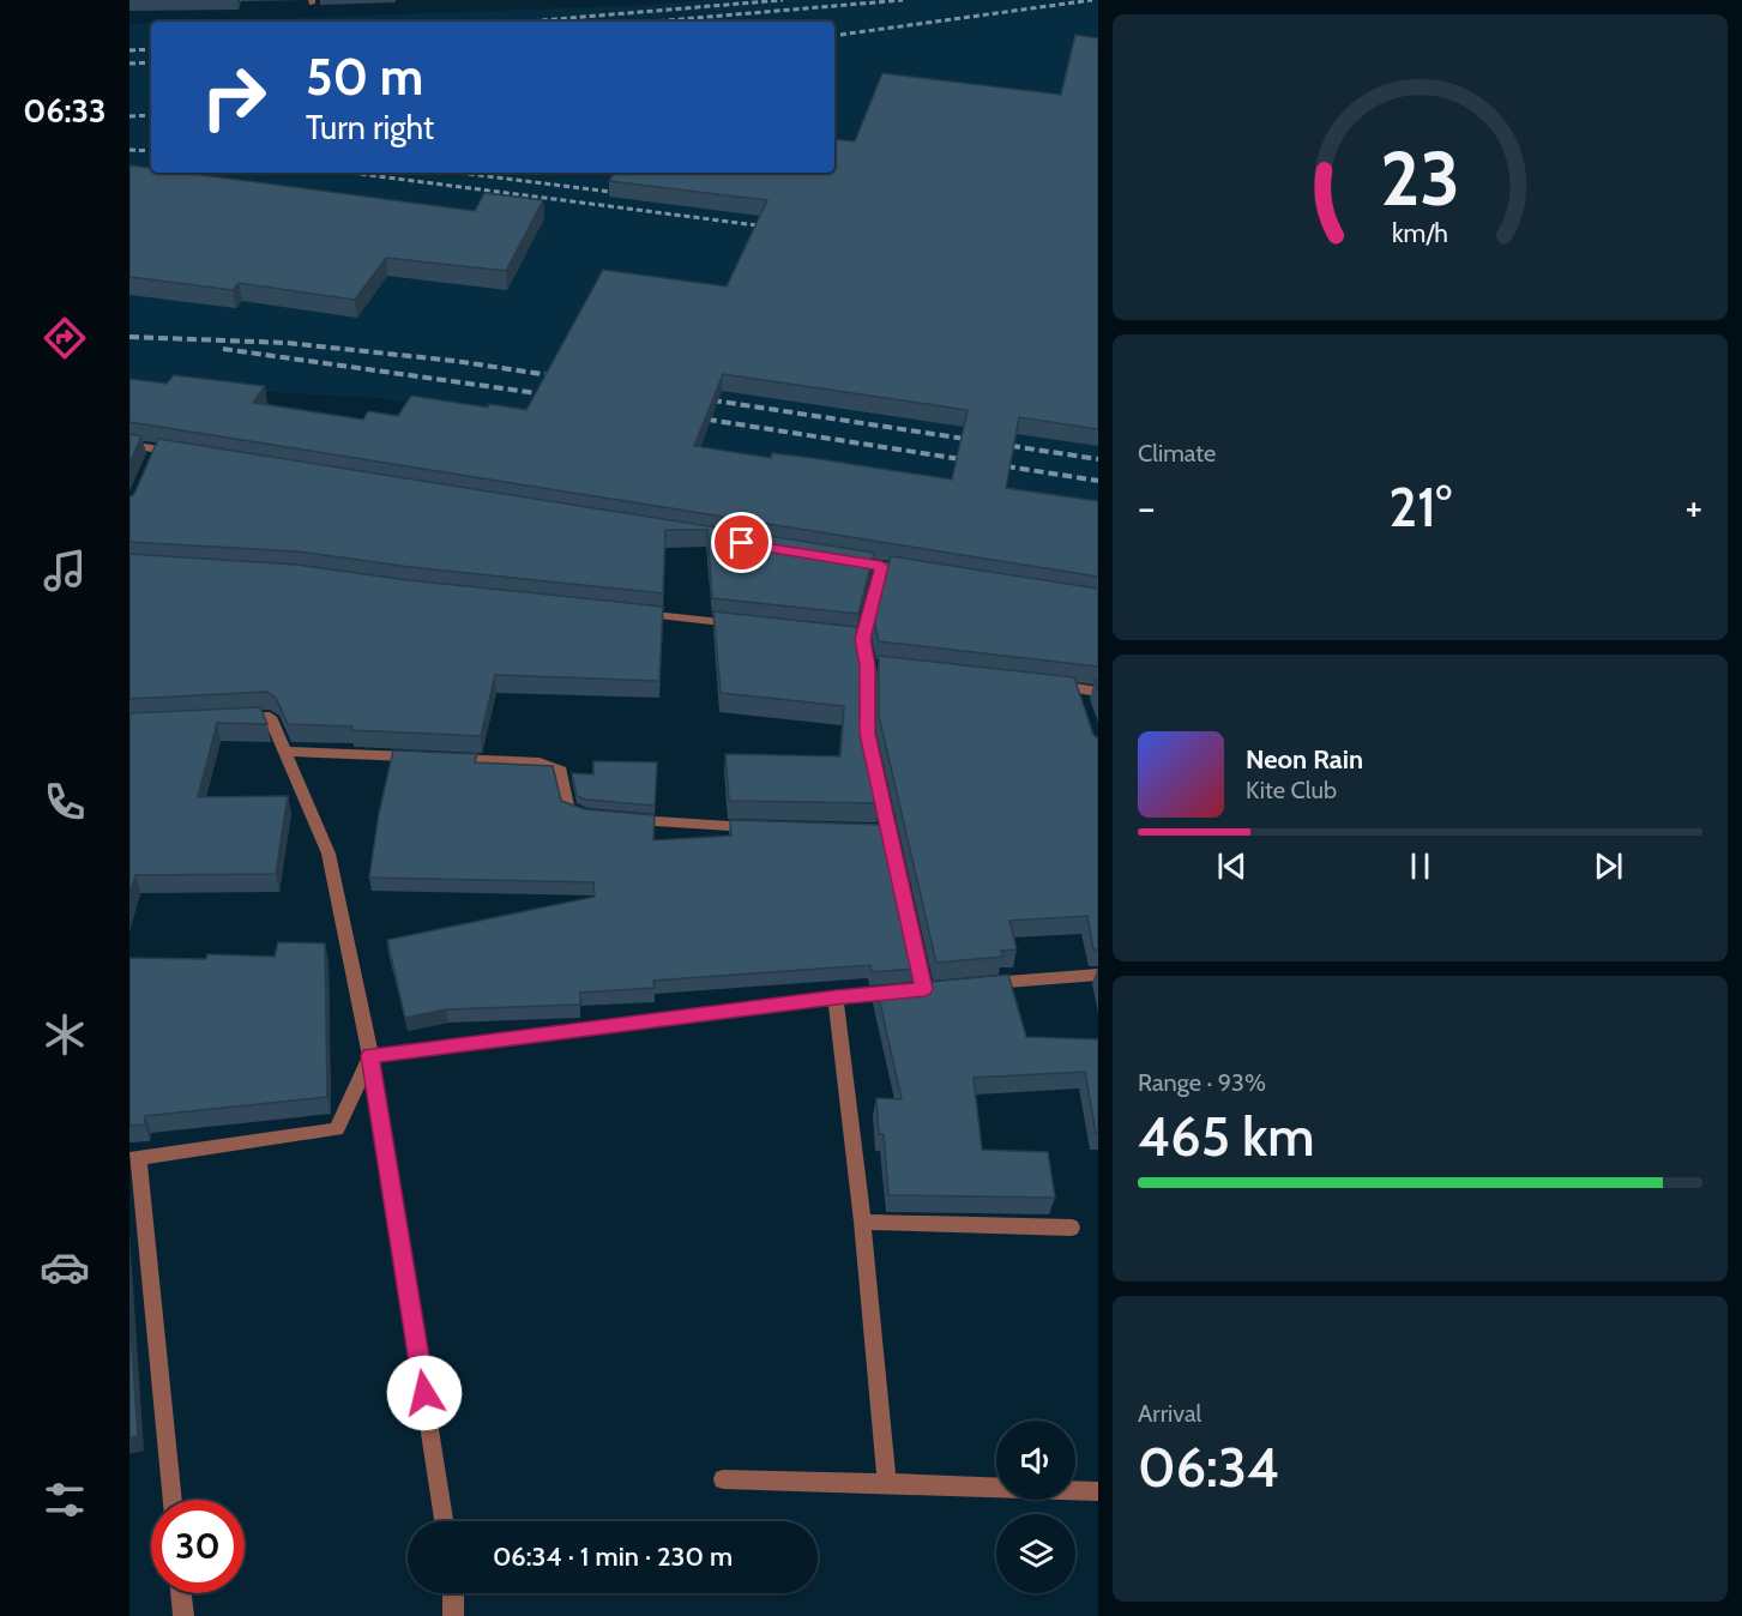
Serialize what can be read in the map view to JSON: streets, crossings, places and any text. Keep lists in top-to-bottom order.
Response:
{
  "page": {
    "tabs": "06:33",
    "turn": ["50 m", "Turn right"],
    "tile": [
      "Climate",
      ["Range · 93%", "465 km"],
      ["Arrival", "06:34"]
    ],
    "heat": ["−", "21°", "+"],
    "song": ["Neon Rain", "Kite Club"],
    "limit": "30",
    "trip": "06:34 · 1 min · 230 m",
    "gauge": ["23", "km/h"]
  }
}
